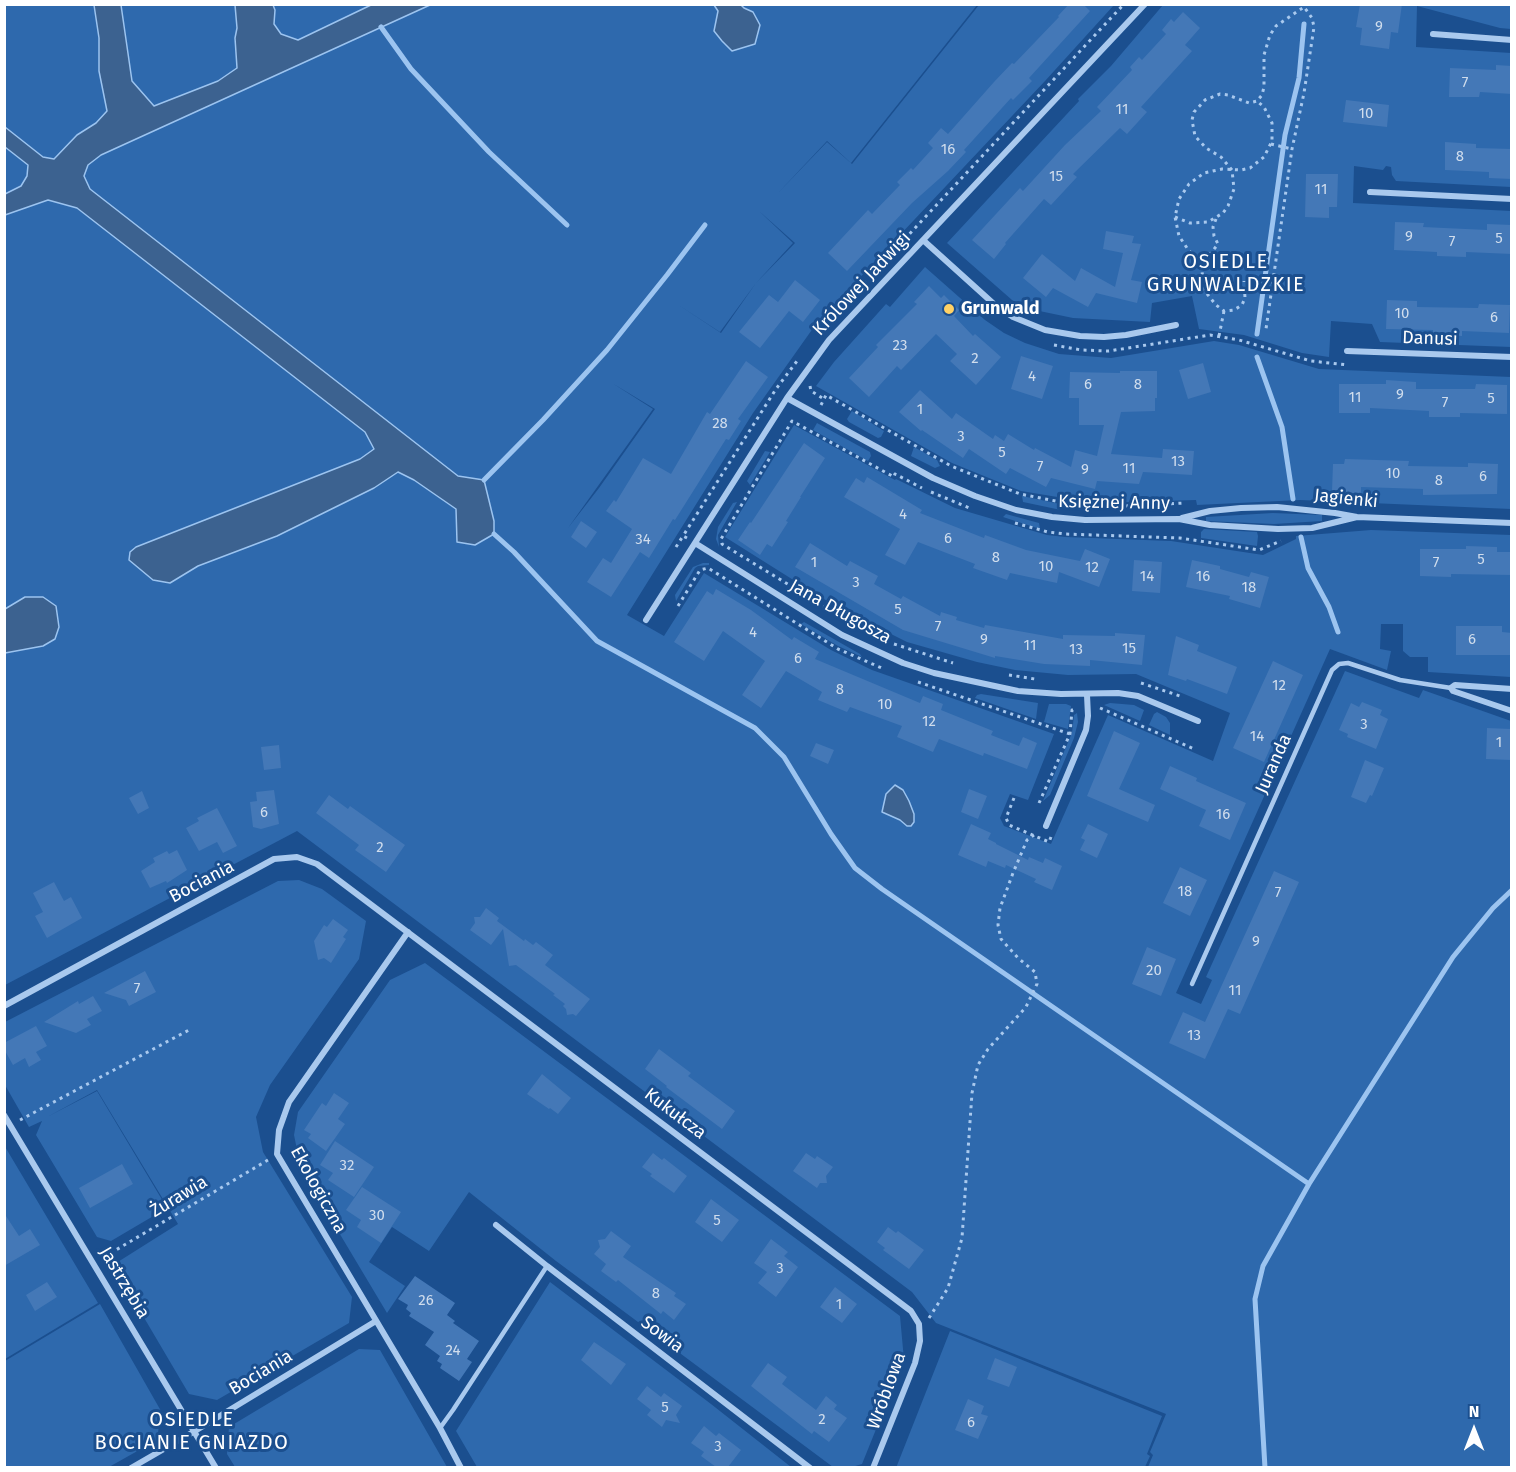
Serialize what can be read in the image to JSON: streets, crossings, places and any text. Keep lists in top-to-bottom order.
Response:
{
  "streets": {
    "street": [
      "Królowej Jadwigi",
      "Danusi",
      "Jagienki",
      "Księżnej Anny",
      "Jana Długosza",
      "Juranda",
      "Bociania",
      "Kukułcza",
      "Ekologiczna",
      "Jastrzębia",
      "Sowia",
      "Wróblowa"
    ],
    "path": ["Żurawia"]
  },
  "crossings": [
    ["Królowej Jadwigi", "Księżnej Anny"],
    ["Królowej Jadwigi", "Jana Długosza"],
    ["Jagienki", "Księżnej Anny"],
    ["Bociania", "Kukułcza"],
    ["Bociania", "Ekologiczna"],
    ["Bociania", "Jastrzębia"],
    ["Kukułcza", "Ekologiczna"],
    ["Kukułcza", "Wróblowa"],
    ["Ekologiczna", "Żurawia"],
    ["Żurawia", "Jastrzębia"]
  ],
  "districts": ["OSIEDLE GRUNWALDZKIE", "OSIEDLE BOCIANIE GNIAZDO"],
  "places": ["Grunwald"],
  "house_numbers": [
    "9",
    "7",
    "11",
    "10",
    "16",
    "8",
    "15",
    "11",
    "9",
    "5",
    "7",
    "10",
    "6",
    "23",
    "2",
    "4",
    "6",
    "8",
    "9",
    "11",
    "5",
    "7",
    "1",
    "28",
    "3",
    "5",
    "13",
    "7",
    "11",
    "9",
    "10",
    "6",
    "8",
    "4",
    "6",
    "34",
    "8",
    "5",
    "1",
    "7",
    "10",
    "12",
    "14",
    "16",
    "3",
    "18",
    "5",
    "7",
    "4",
    "9",
    "6",
    "11",
    "15",
    "13",
    "6",
    "12",
    "8",
    "10",
    "12",
    "3",
    "14",
    "1",
    "6",
    "16",
    "2",
    "18",
    "7",
    "9",
    "20",
    "7",
    "11",
    "13",
    "32",
    "30",
    "5",
    "3",
    "8",
    "26",
    "1",
    "24",
    "5",
    "2",
    "6",
    "3"
  ],
  "north": "top"
}
